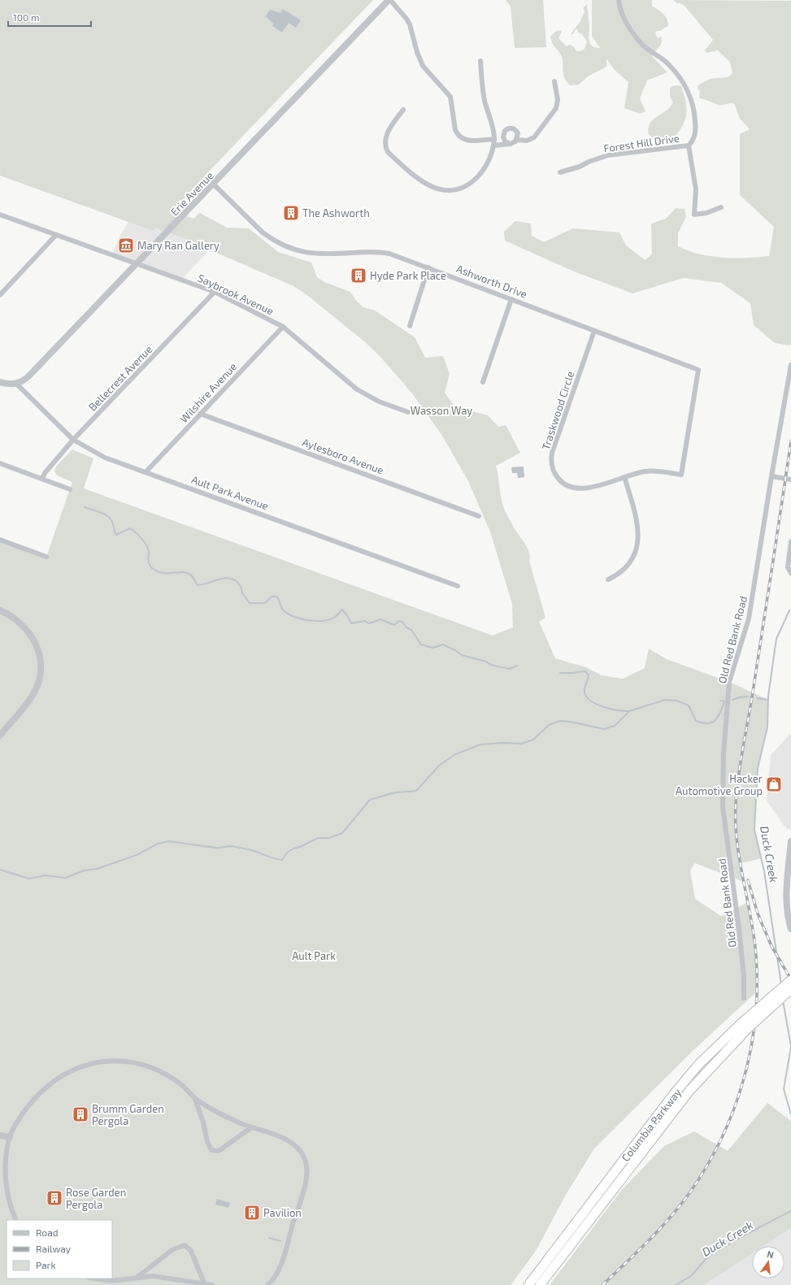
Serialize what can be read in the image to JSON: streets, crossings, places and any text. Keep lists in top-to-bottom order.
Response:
{
  "streets": {
    "highway": ["Columbia Parkway"],
    "street": [
      "Forest Hill Drive",
      "Erie Avenue",
      "Ashworth Drive",
      "Saybrook Avenue",
      "Bellecrest Avenue",
      "Wilshire Avenue",
      "Traskwood Circle",
      "Aylesboro Avenue",
      "Ault Park Avenue",
      "Old Red Bank Road"
    ]
  },
  "crossings": [
    ["Erie Avenue", "Ashworth Drive"],
    ["Erie Avenue", "Saybrook Avenue"],
    ["Erie Avenue", "Ault Park Avenue"],
    ["Ashworth Drive", "Traskwood Circle"],
    ["Saybrook Avenue", "Bellecrest Avenue"],
    ["Saybrook Avenue", "Wilshire Avenue"],
    ["Bellecrest Avenue", "Ault Park Avenue"],
    ["Wilshire Avenue", "Aylesboro Avenue"],
    ["Wilshire Avenue", "Ault Park Avenue"]
  ],
  "water": ["Duck Creek"],
  "parks": ["Wasson Way", "Ault Park"],
  "places": {
    "building": [
      "The Ashworth",
      "Hyde Park Place",
      "Brumm Garden Pergola",
      "Rose Garden Pergola",
      "Pavilion"
    ],
    "museum": ["Mary Ran Gallery"],
    "shop": ["Hacker Automotive Group"]
  },
  "legend": ["Road", "Railway", "Park"],
  "scale_bar": "100 m",
  "north": "top"
}
